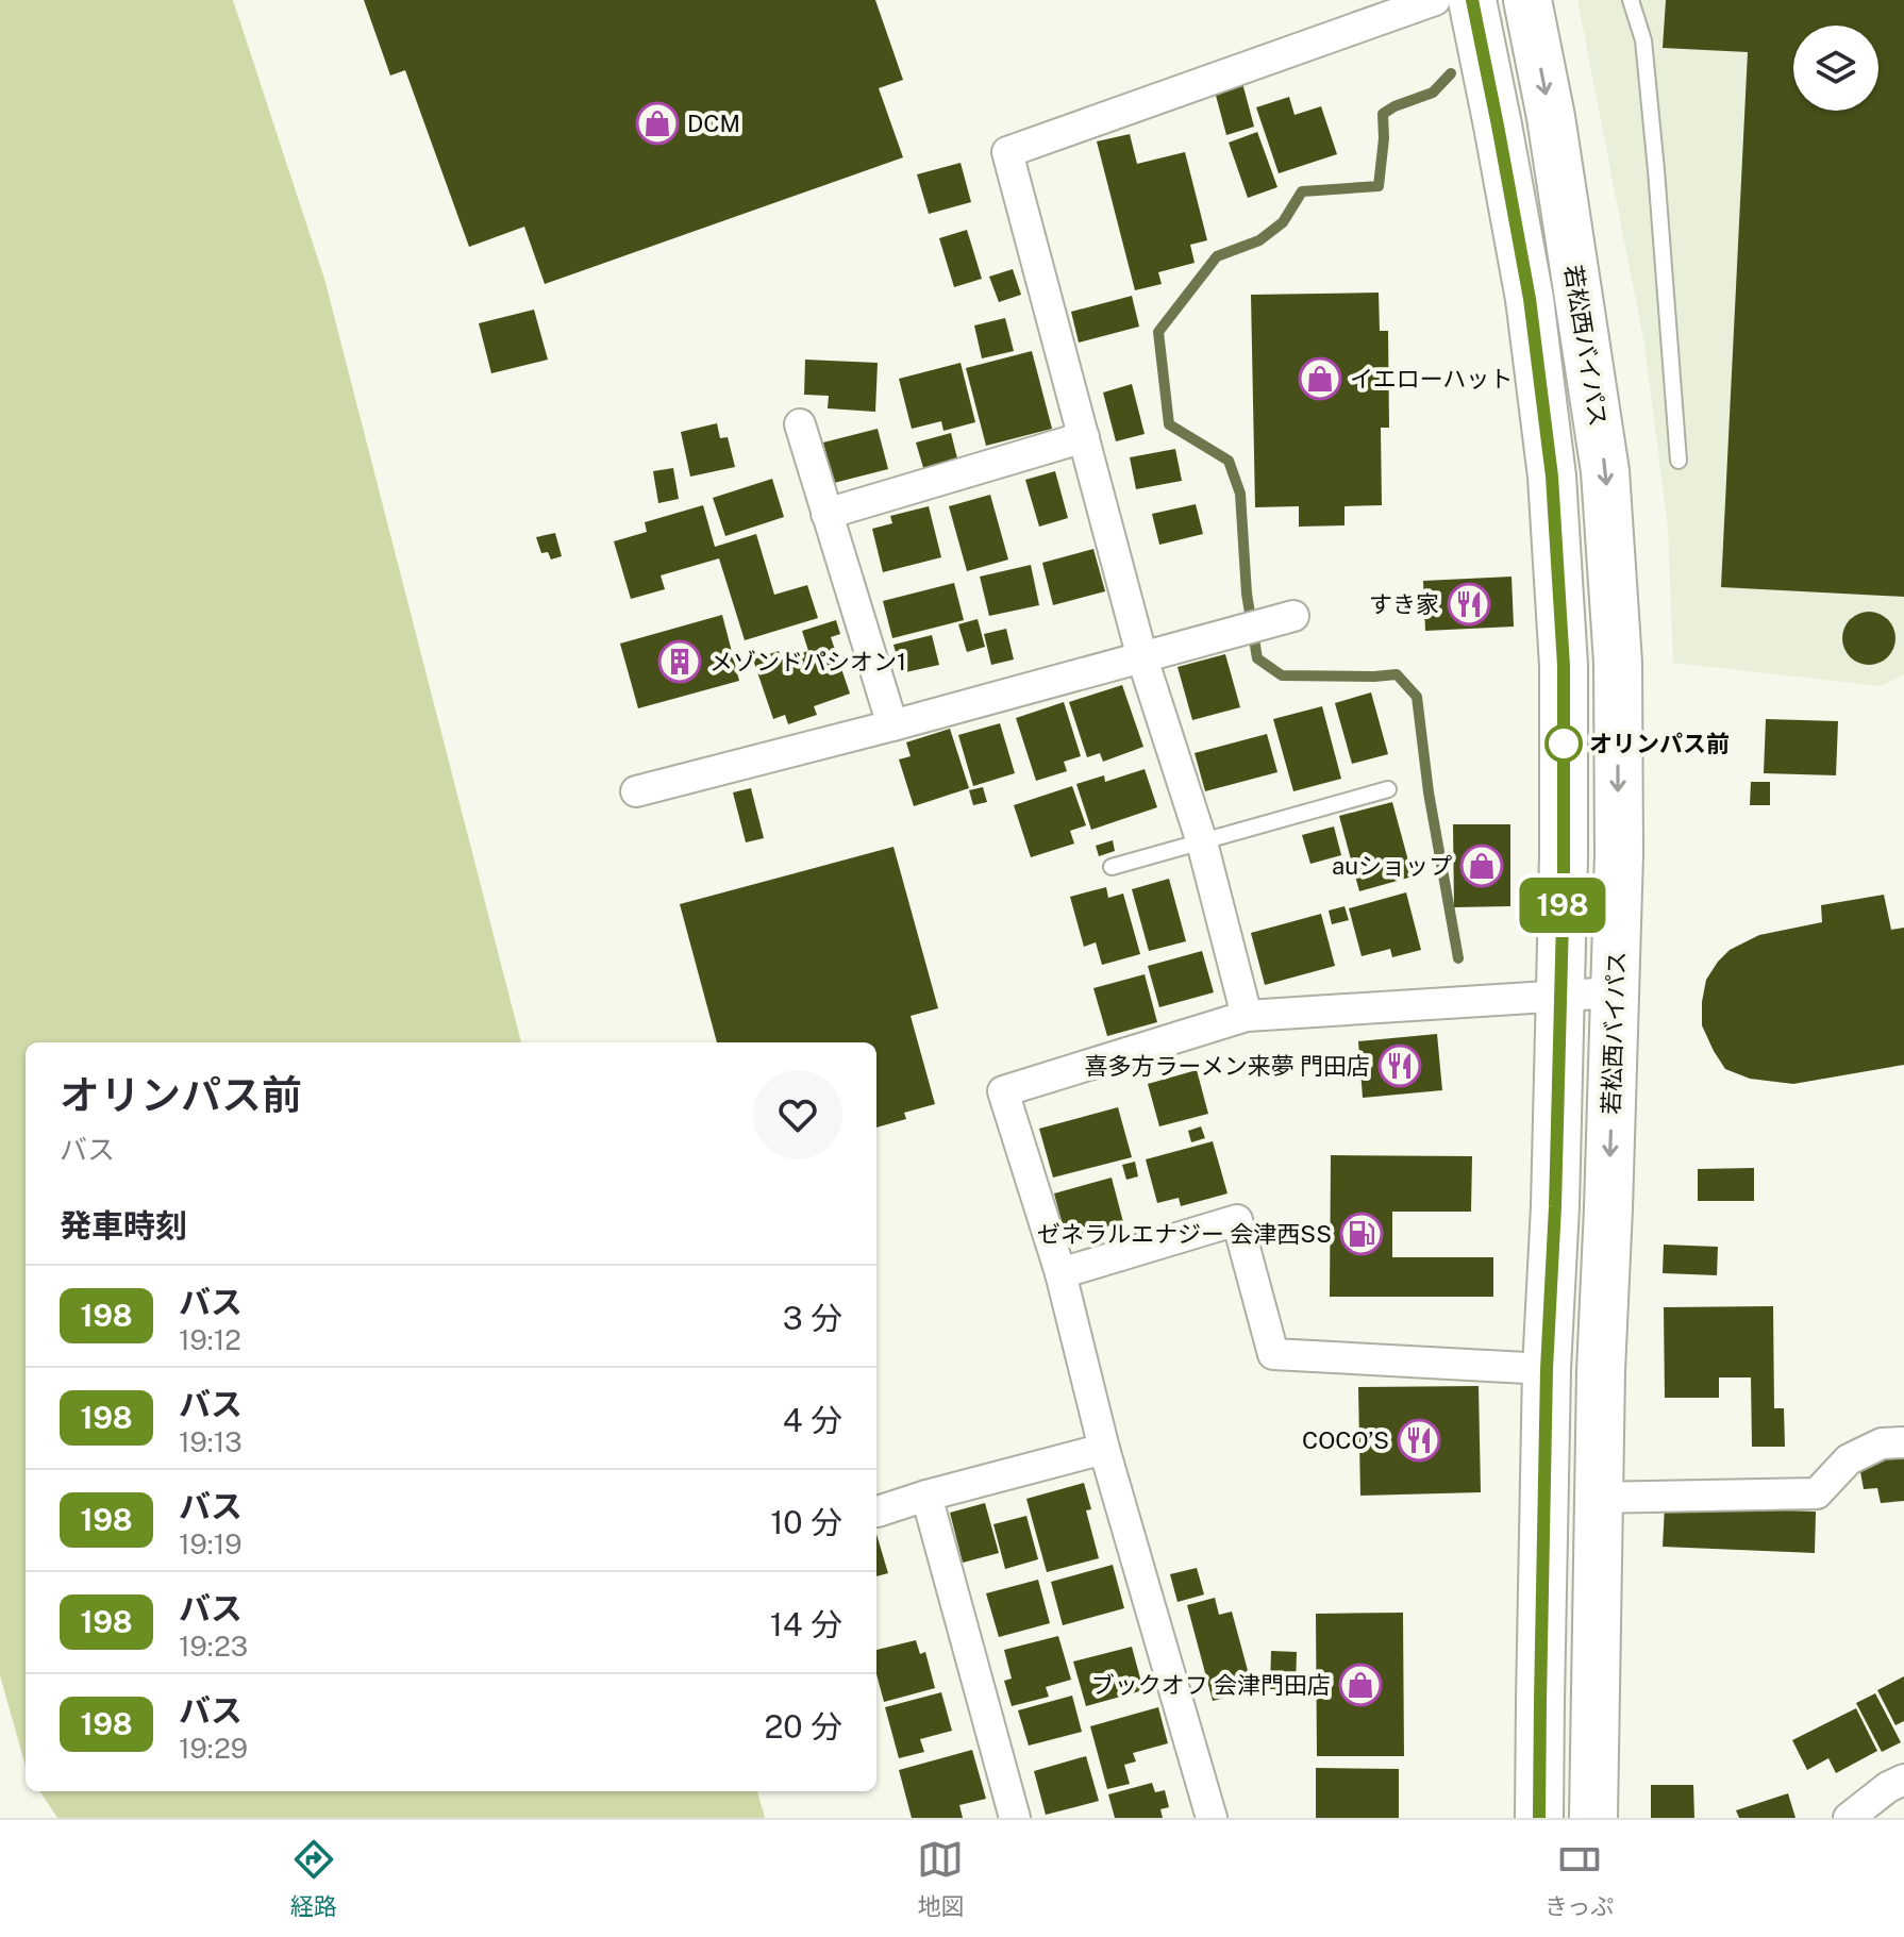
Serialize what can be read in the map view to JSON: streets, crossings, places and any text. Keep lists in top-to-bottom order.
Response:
{
  "streets": {
    "highway": ["若松西バイパス"]
  },
  "places": {
    "shop": [
      "DCM",
      "イエローハット",
      "auショップ",
      "ブックオフ 会津門田店"
    ],
    "restaurant": ["すき家", "喜多方ラーメン来夢 門田店", "COCO’S"],
    "building": ["メゾンドパシオン1"],
    "other": ["オリンパス前"],
    "fuel station": ["ゼネラルエナジー 会津西SS"]
  },
  "lines": ["bus line 198"],
  "page": {
    "on_map": "198",
    "heading": [
      ["オリンパス前", "バス"],
      "発車時刻"
    ],
    "list": [
      {
        "mark": "198",
        "name": "バス",
        "note": "19:12",
        "value": "3 分"
      },
      {
        "mark": "198",
        "name": "バス",
        "note": "19:13",
        "value": "4 分"
      },
      {
        "mark": "198",
        "name": "バス",
        "note": "19:19",
        "value": "10 分"
      },
      {
        "mark": "198",
        "name": "バス",
        "note": "19:23",
        "value": "14 分"
      },
      {
        "mark": "198",
        "name": "バス",
        "note": "19:29",
        "value": "20 分"
      }
    ],
    "tabs": ["経路", "地図", "きっぷ"]
  }
}
